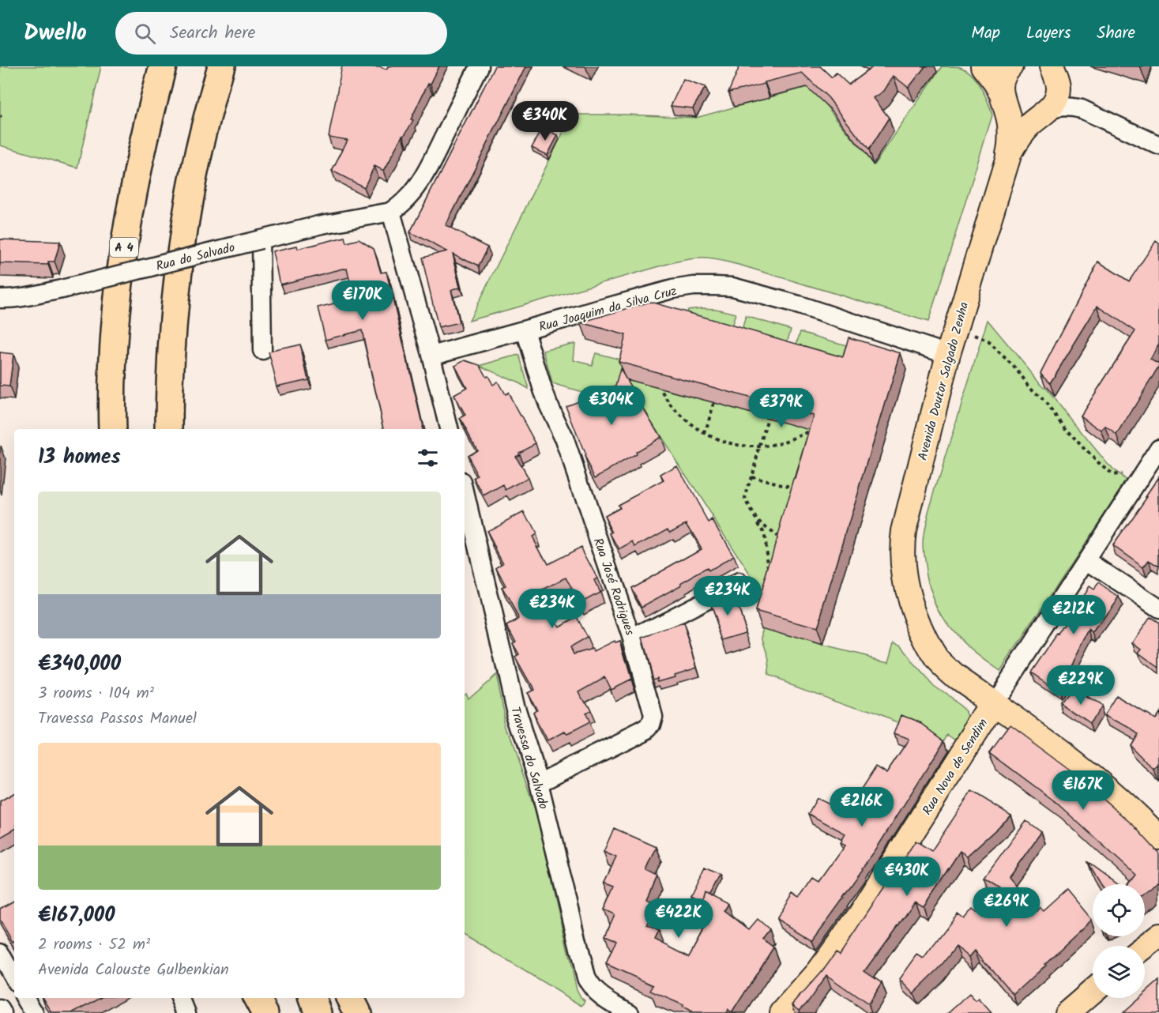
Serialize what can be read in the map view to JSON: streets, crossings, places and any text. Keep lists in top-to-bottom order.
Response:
{
  "streets": {
    "highway": ["A 4"],
    "main road": ["Avenida Doutor Salgado Zenha", "Rua Nova de Sendim"],
    "street": [
      "Rua do Salvado",
      "Rua Joaquim da Silva Cruz",
      "Rua José Rodrigues",
      "Travessa do Salvado"
    ]
  },
  "crossings": [
    ["Rua Joaquim da Silva Cruz", "Avenida Doutor Salgado Zenha"],
    ["Rua Joaquim da Silva Cruz", "Rua José Rodrigues"],
    ["Avenida Doutor Salgado Zenha", "Rua Nova de Sendim"],
    ["Rua José Rodrigues", "Travessa do Salvado"]
  ],
  "page": {
    "header": "Dwello",
    "search": "Search here",
    "nav": ["Map", "Layers", "Share"],
    "price": [
      "€340K",
      "€170K",
      "€304K",
      "€379K",
      "€234K",
      "€234K",
      "€212K",
      "€229K",
      "€167K",
      "€216K",
      "€430K",
      "€269K",
      "€422K"
    ],
    "heading": "13 homes",
    "list": [
      {
        "name": "€340,000",
        "note": "3 rooms · 104 m² · Travessa Passos Manuel"
      },
      {
        "name": "€167,000",
        "note": "2 rooms · 52 m² · Avenida Calouste Gulbenkian"
      }
    ]
  }
}
